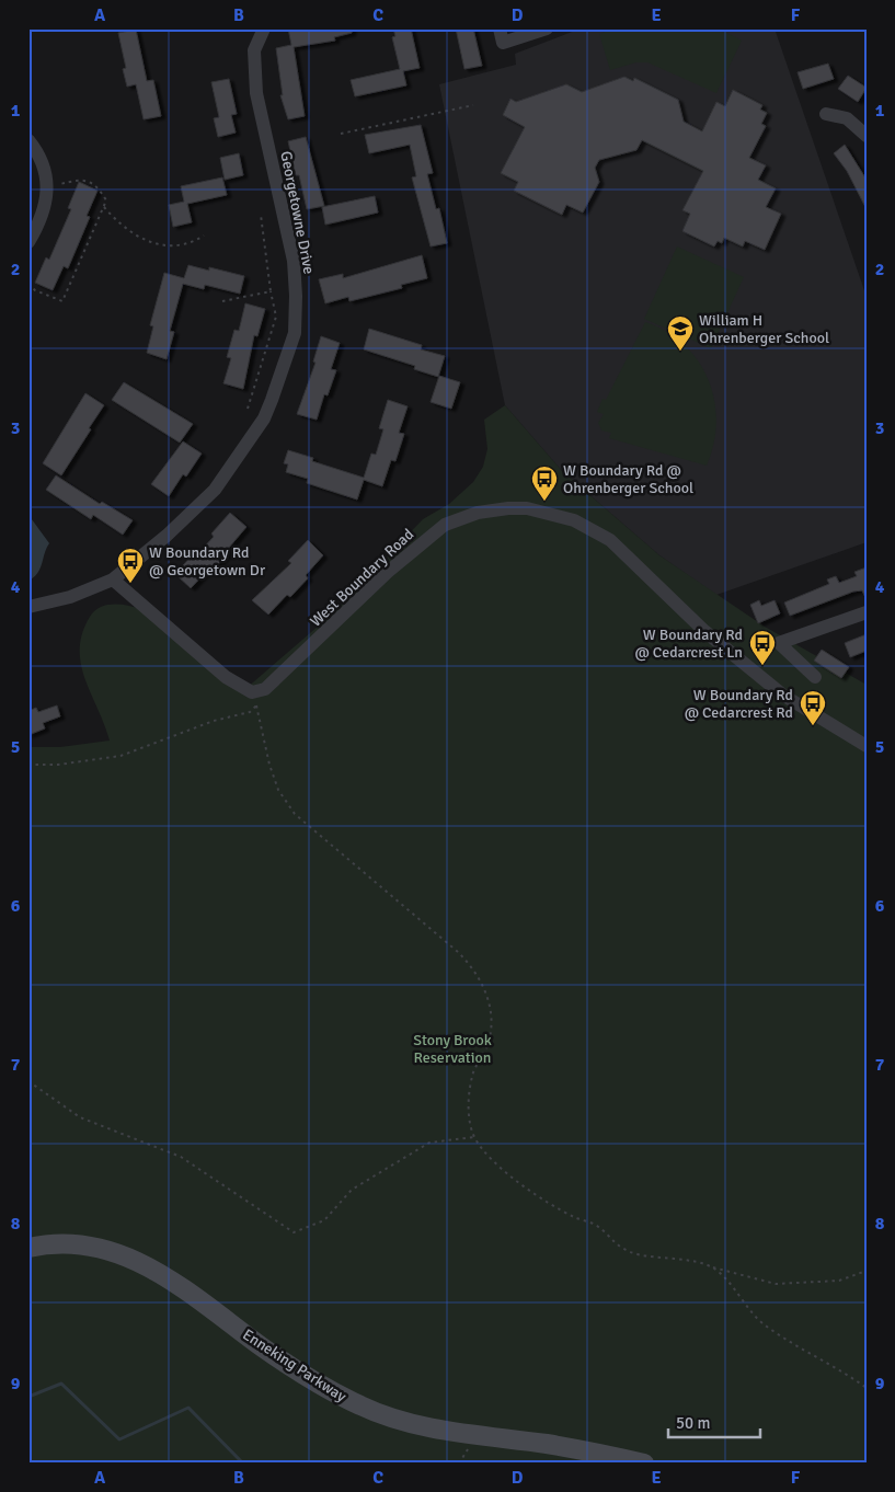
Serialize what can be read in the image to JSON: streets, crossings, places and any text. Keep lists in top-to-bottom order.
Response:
{
  "streets": {
    "main road": ["Enneking Parkway"],
    "street": ["Georgetowne Drive", "West Boundary Road"]
  },
  "parks": ["Stony Brook Reservation"],
  "places": {
    "school or university": ["William H Ohrenberger School"],
    "bus stop": [
      "W Boundary Rd @ Ohrenberger School",
      "W Boundary Rd @ Georgetown Dr",
      "W Boundary Rd @ Cedarcrest Ln",
      "W Boundary Rd @ Cedarcrest Rd"
    ]
  },
  "scale_bar": "50 m",
  "grid": {
    "columns": [
      "A",
      "B",
      "C",
      "D",
      "E",
      "F"
    ],
    "rows": [
      "1",
      "2",
      "3",
      "4",
      "5",
      "6",
      "7",
      "8",
      "9"
    ]
  }
}
